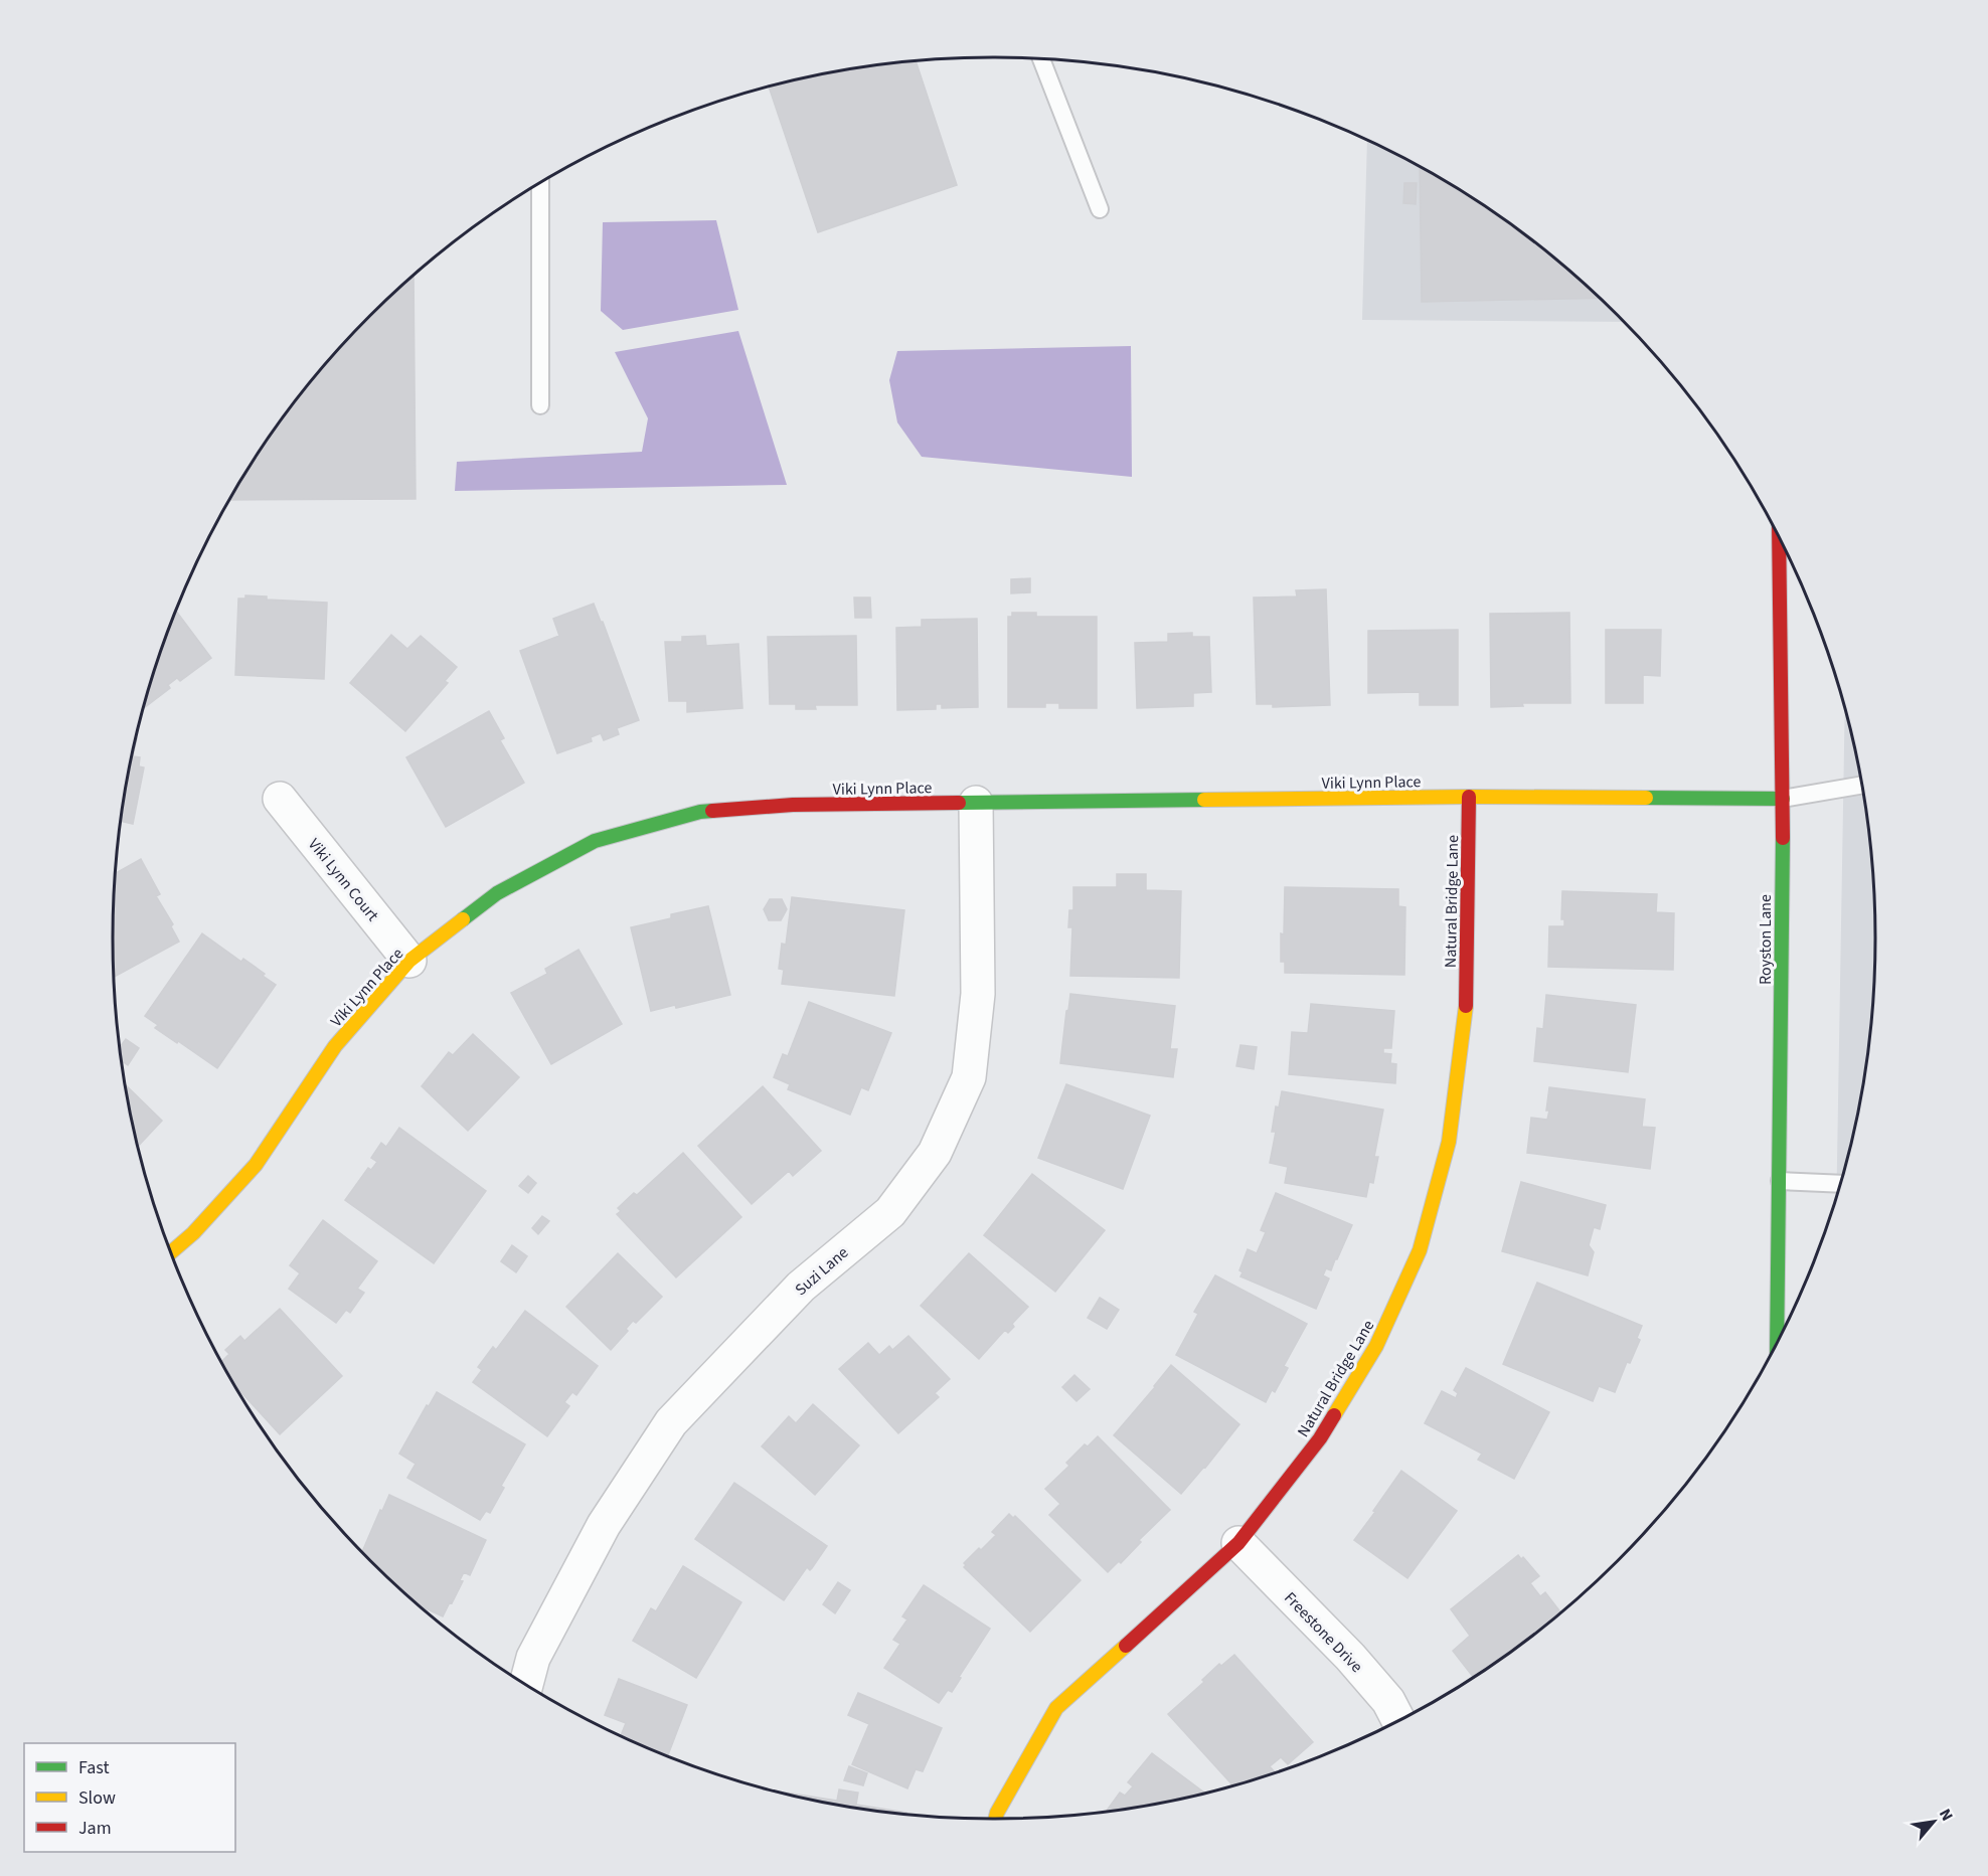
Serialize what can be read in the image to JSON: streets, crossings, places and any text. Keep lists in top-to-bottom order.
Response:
{
  "streets": {
    "street": [
      "Viki Lynn Place",
      "Viki Lynn Court",
      "Natural Bridge Lane",
      "Royston Lane",
      "Suzi Lane",
      "Freestone Drive"
    ]
  },
  "crossings": [
    ["Viki Lynn Place", "Viki Lynn Court"],
    ["Viki Lynn Place", "Natural Bridge Lane"],
    ["Viki Lynn Place", "Royston Lane"],
    ["Viki Lynn Place", "Suzi Lane"],
    ["Natural Bridge Lane", "Freestone Drive"]
  ],
  "legend": ["Fast", "Slow", "Jam"],
  "north": "top right"
}
